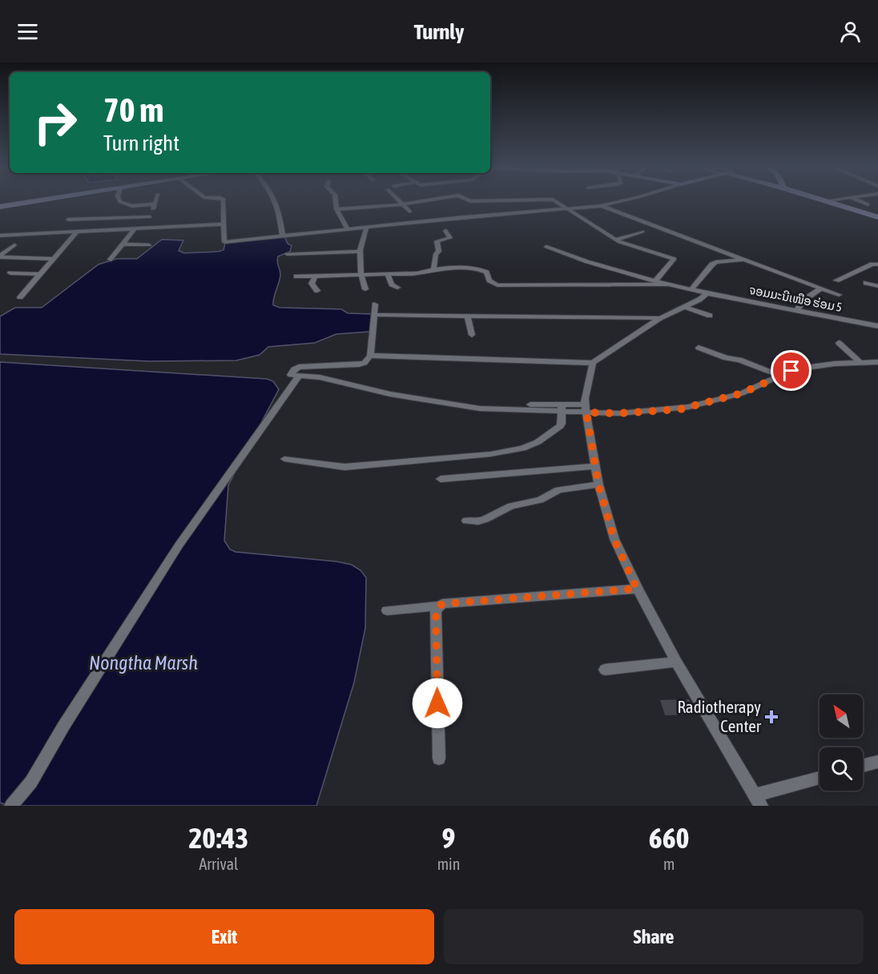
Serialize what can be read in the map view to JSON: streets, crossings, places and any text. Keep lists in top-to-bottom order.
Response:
{
  "streets": {
    "street": ["ຈອມມະນີເໜືອ ຮ່ອມ 5"]
  },
  "water": ["Nongtha Marsh"],
  "places": {
    "health": ["Radiotherapy Center"]
  },
  "north": "top left",
  "page": {
    "header": "Turnly",
    "turn": ["70 m", "Turn right"],
    "eta": [
      "20:43",
      "Arrival",
      "9",
      "min",
      "660",
      "m"
    ],
    "buttons": ["Exit", "Share"]
  }
}
